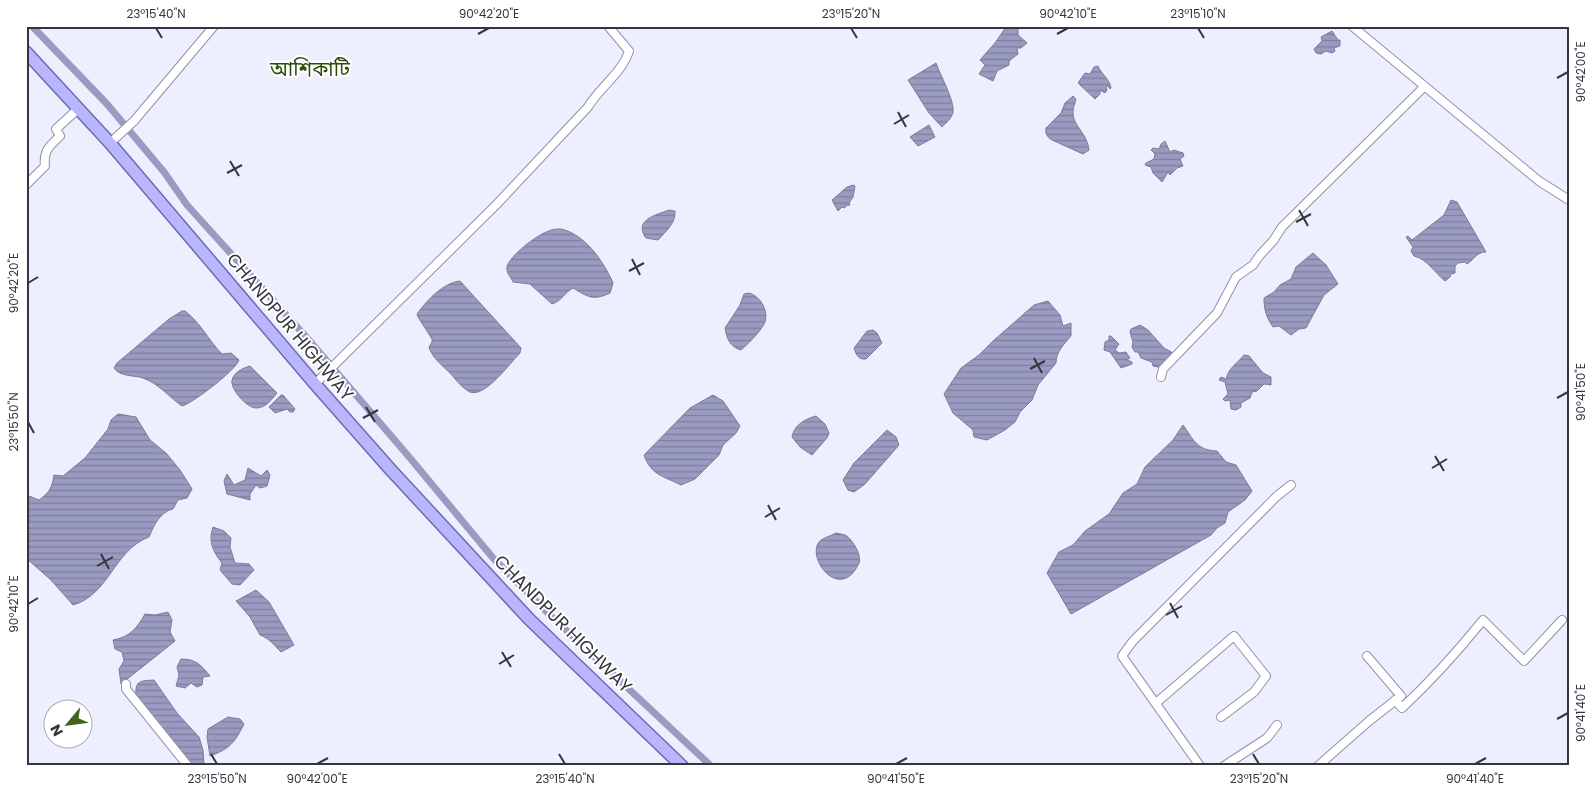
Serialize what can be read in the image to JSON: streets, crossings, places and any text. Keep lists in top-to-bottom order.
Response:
{
  "streets": {
    "main road": ["CHANDPUR HIGHWAY"]
  },
  "districts": ["আশিকাটি"],
  "north": "bottom left",
  "coordinates": [
    "23°15'40\"N",
    "90°42'20\"E",
    "23°15'20\"N",
    "90°42'10\"E",
    "23°15'10\"N",
    "90°42'00\"E",
    "90°41'50\"E",
    "23°15'50\"N",
    "90°41'40\"E"
  ]
}
